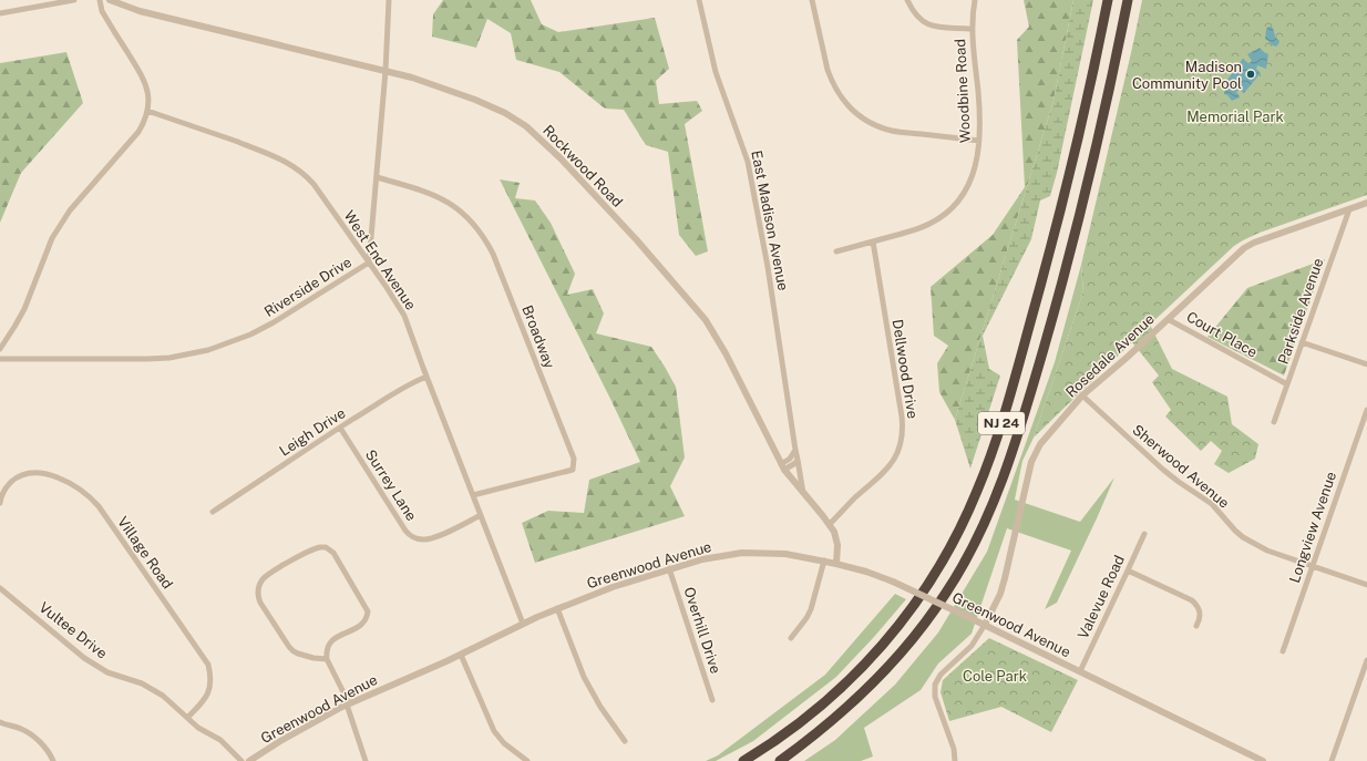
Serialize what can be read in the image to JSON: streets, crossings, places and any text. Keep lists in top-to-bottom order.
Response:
{
  "streets": {
    "highway": ["NJ 24"],
    "street": [
      "Woodbine Road",
      "Rockwood Road",
      "East Madison Avenue",
      "West End Avenue",
      "Riverside Drive",
      "Parkside Avenue",
      "Court Place",
      "Broadway",
      "Rosedale Avenue",
      "Dellwood Drive",
      "Leigh Drive",
      "Sherwood Avenue",
      "Surrey Lane",
      "Longview Avenue",
      "Village Road",
      "Greenwood Avenue",
      "Valevue Road",
      "Vultee Drive",
      "Overhill Drive"
    ]
  },
  "crossings": [
    ["Woodbine Road", "Dellwood Drive"],
    ["Rockwood Road", "East Madison Avenue"],
    ["Rockwood Road", "Riverside Drive"],
    ["Rockwood Road", "Dellwood Drive"],
    ["Rockwood Road", "Greenwood Avenue"],
    ["West End Avenue", "Riverside Drive"],
    ["West End Avenue", "Broadway"],
    ["West End Avenue", "Leigh Drive"],
    ["West End Avenue", "Surrey Lane"],
    ["West End Avenue", "Greenwood Avenue"],
    ["Riverside Drive", "Broadway"],
    ["Parkside Avenue", "Court Place"],
    ["Parkside Avenue", "Rosedale Avenue"],
    ["Court Place", "Rosedale Avenue"],
    ["Rosedale Avenue", "Sherwood Avenue"],
    ["Rosedale Avenue", "Greenwood Avenue"],
    ["Leigh Drive", "Surrey Lane"],
    ["Sherwood Avenue", "Longview Avenue"],
    ["Village Road", "Vultee Drive"],
    ["Greenwood Avenue", "Valevue Road"],
    ["Greenwood Avenue", "Overhill Drive"]
  ],
  "parks": ["Memorial Park", "Cole Park"],
  "places": ["Madison Community Pool"]
}
